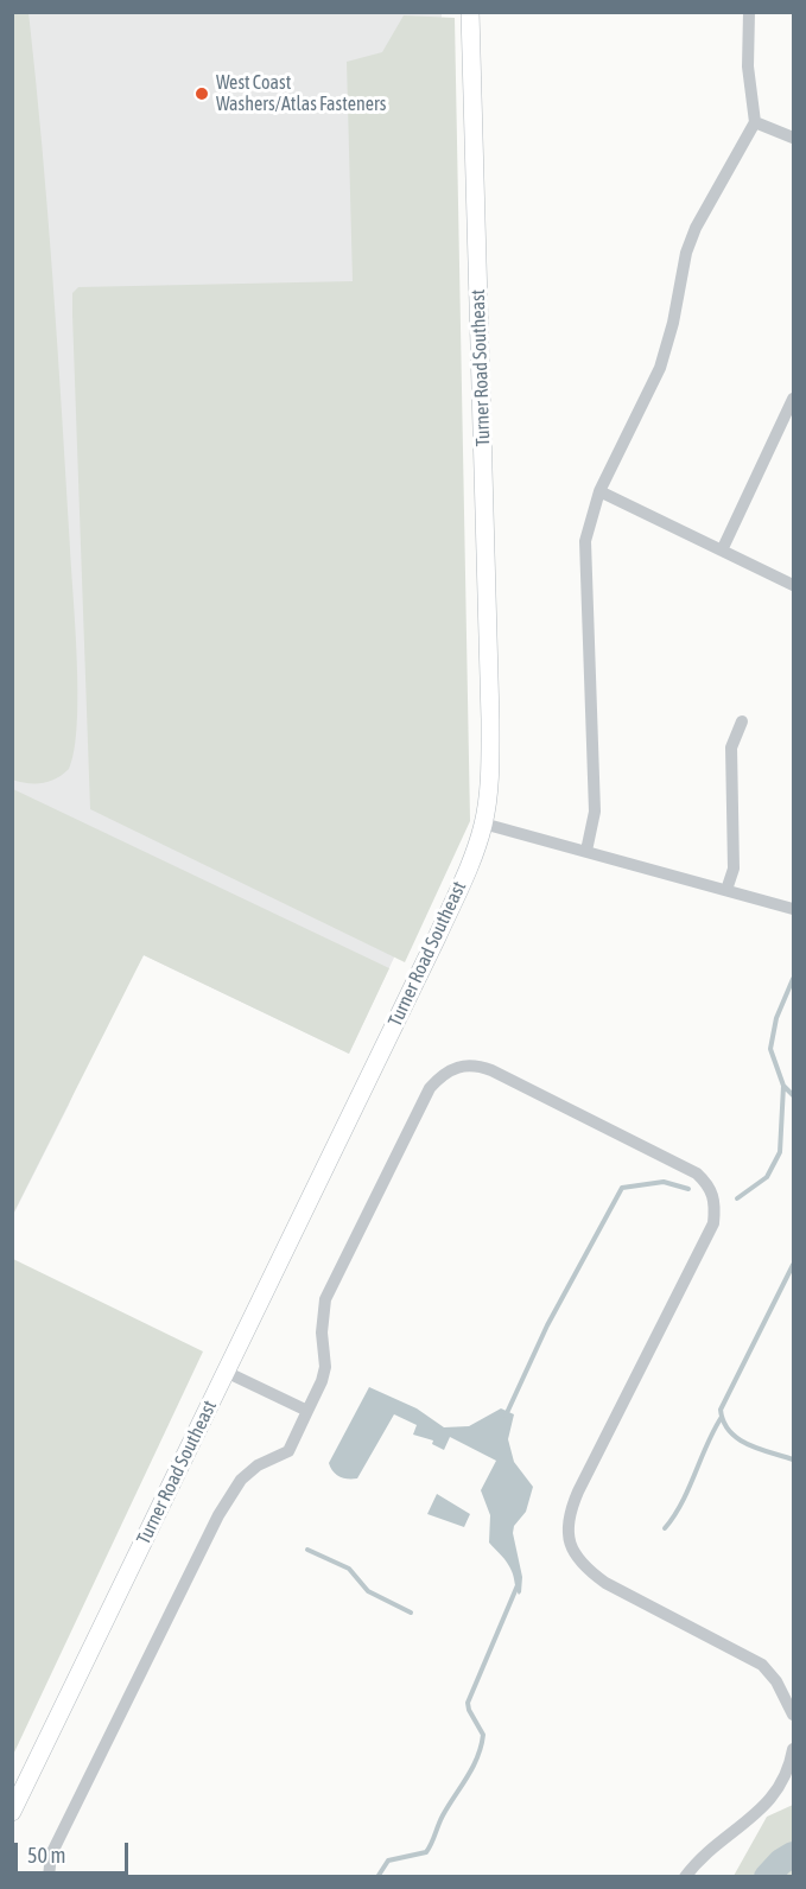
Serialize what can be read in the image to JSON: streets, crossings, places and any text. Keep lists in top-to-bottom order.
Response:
{
  "streets": {
    "main road": ["Turner Road Southeast"]
  },
  "places": ["West Coast Washers/Atlas Fasteners"],
  "scale_bar": "50 m"
}
